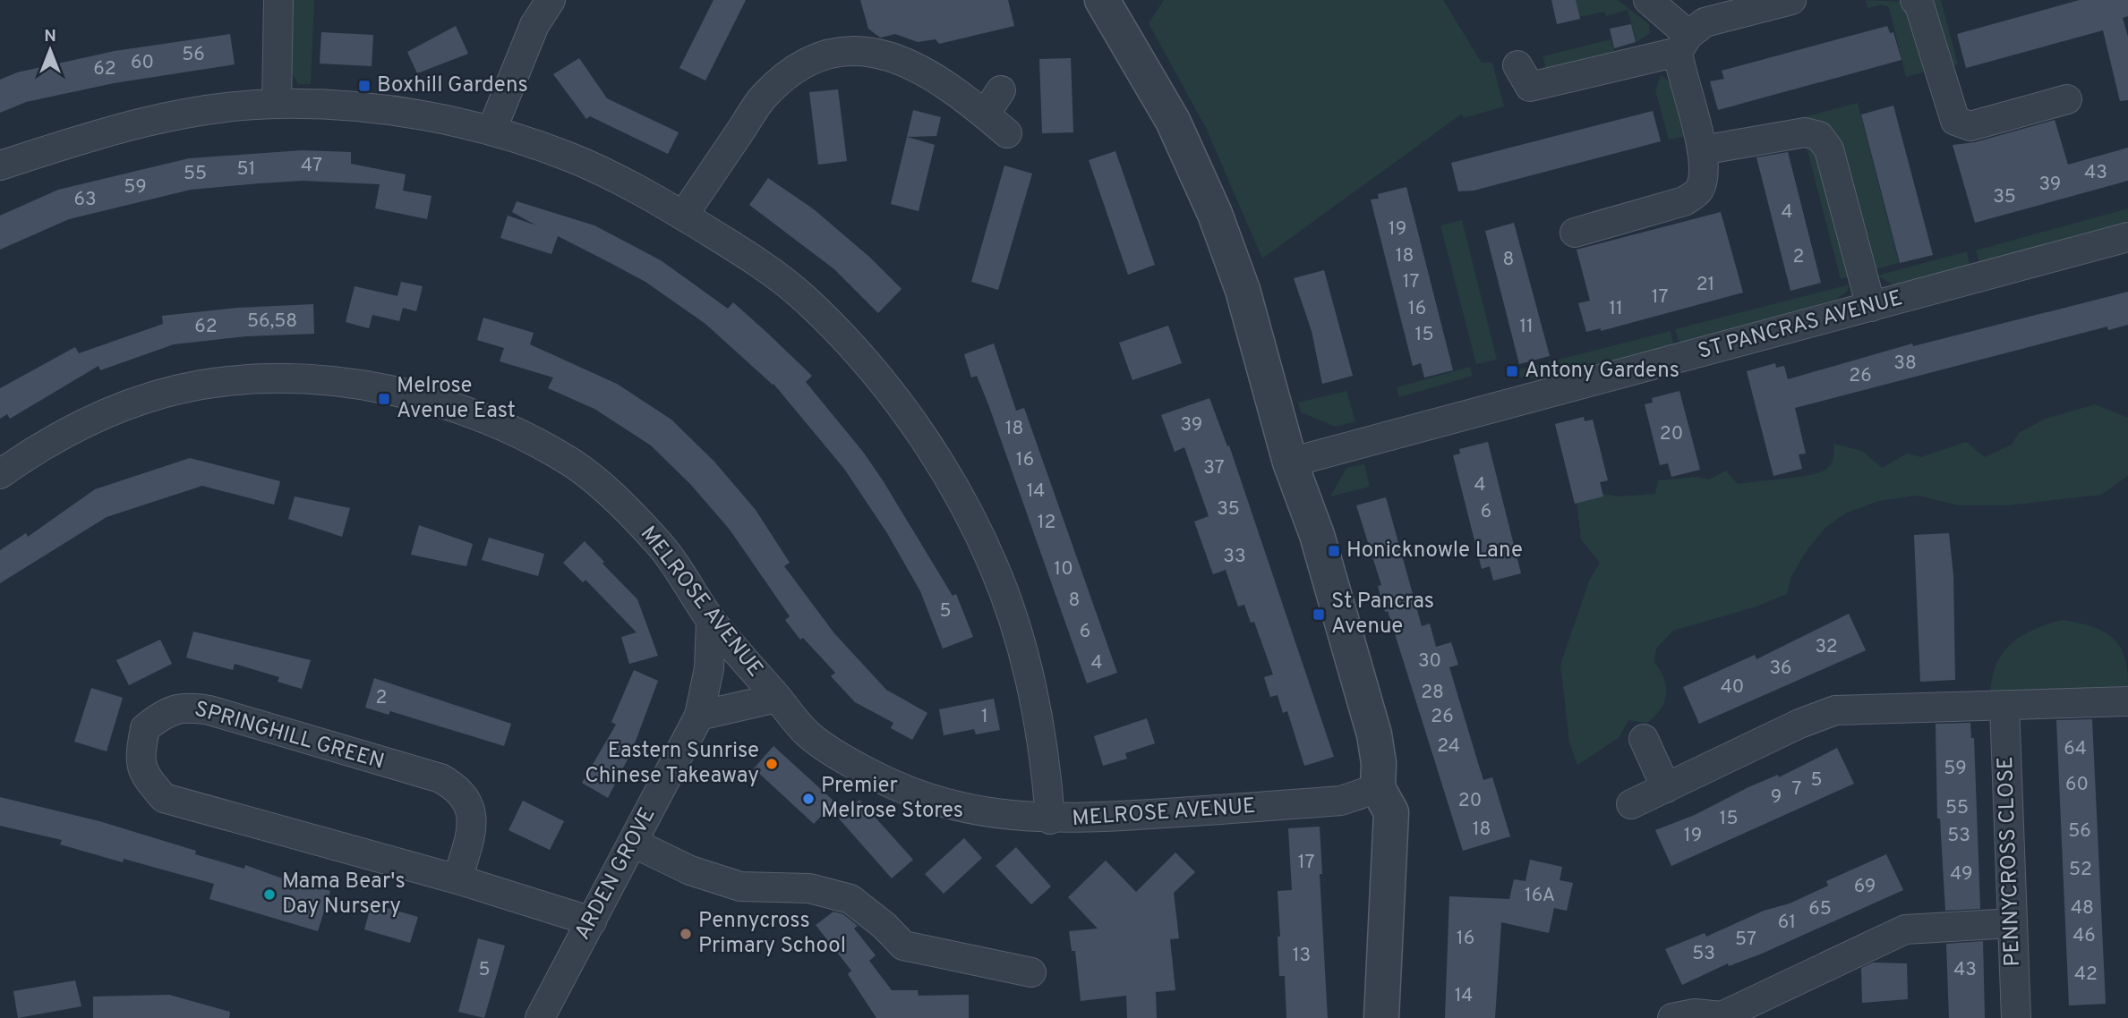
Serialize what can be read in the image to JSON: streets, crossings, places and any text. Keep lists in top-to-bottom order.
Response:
{
  "streets": {
    "street": [
      "ST PANCRAS AVENUE",
      "MELROSE AVENUE",
      "SPRINGHILL GREEN",
      "PENNYCROSS CLOSE",
      "ARDEN GROVE"
    ]
  },
  "crossings": [
    ["MELROSE AVENUE", "ARDEN GROVE"],
    ["SPRINGHILL GREEN", "ARDEN GROVE"]
  ],
  "places": {
    "transit": [
      "Boxhill Gardens",
      "Antony Gardens",
      "Melrose Avenue East",
      "Honicknowle Lane",
      "St Pancras Avenue"
    ],
    "other": [
      "Eastern Sunrise Chinese Takeaway",
      "Premier Melrose Stores",
      "Mama Bear's Day Nursery",
      "Pennycross Primary School"
    ]
  },
  "house_numbers": [
    "56",
    "60",
    "62",
    "47",
    "51",
    "43",
    "55",
    "39",
    "59",
    "35",
    "63",
    "4",
    "19",
    "18",
    "2",
    "8",
    "17",
    "21",
    "17",
    "16",
    "11",
    "56,58",
    "62",
    "11",
    "15",
    "38",
    "26",
    "39",
    "18",
    "20",
    "16",
    "37",
    "4",
    "14",
    "35",
    "6",
    "12",
    "33",
    "10",
    "8",
    "5",
    "6",
    "32",
    "30",
    "4",
    "36",
    "40",
    "28",
    "2",
    "1",
    "26",
    "24",
    "64",
    "59",
    "5",
    "60",
    "7",
    "9",
    "20",
    "55",
    "15",
    "18",
    "56",
    "19",
    "53",
    "17",
    "52",
    "49",
    "69",
    "16A",
    "48",
    "65",
    "61",
    "46",
    "16",
    "57",
    "53",
    "13",
    "5",
    "43",
    "42",
    "14"
  ],
  "north": "top"
}
